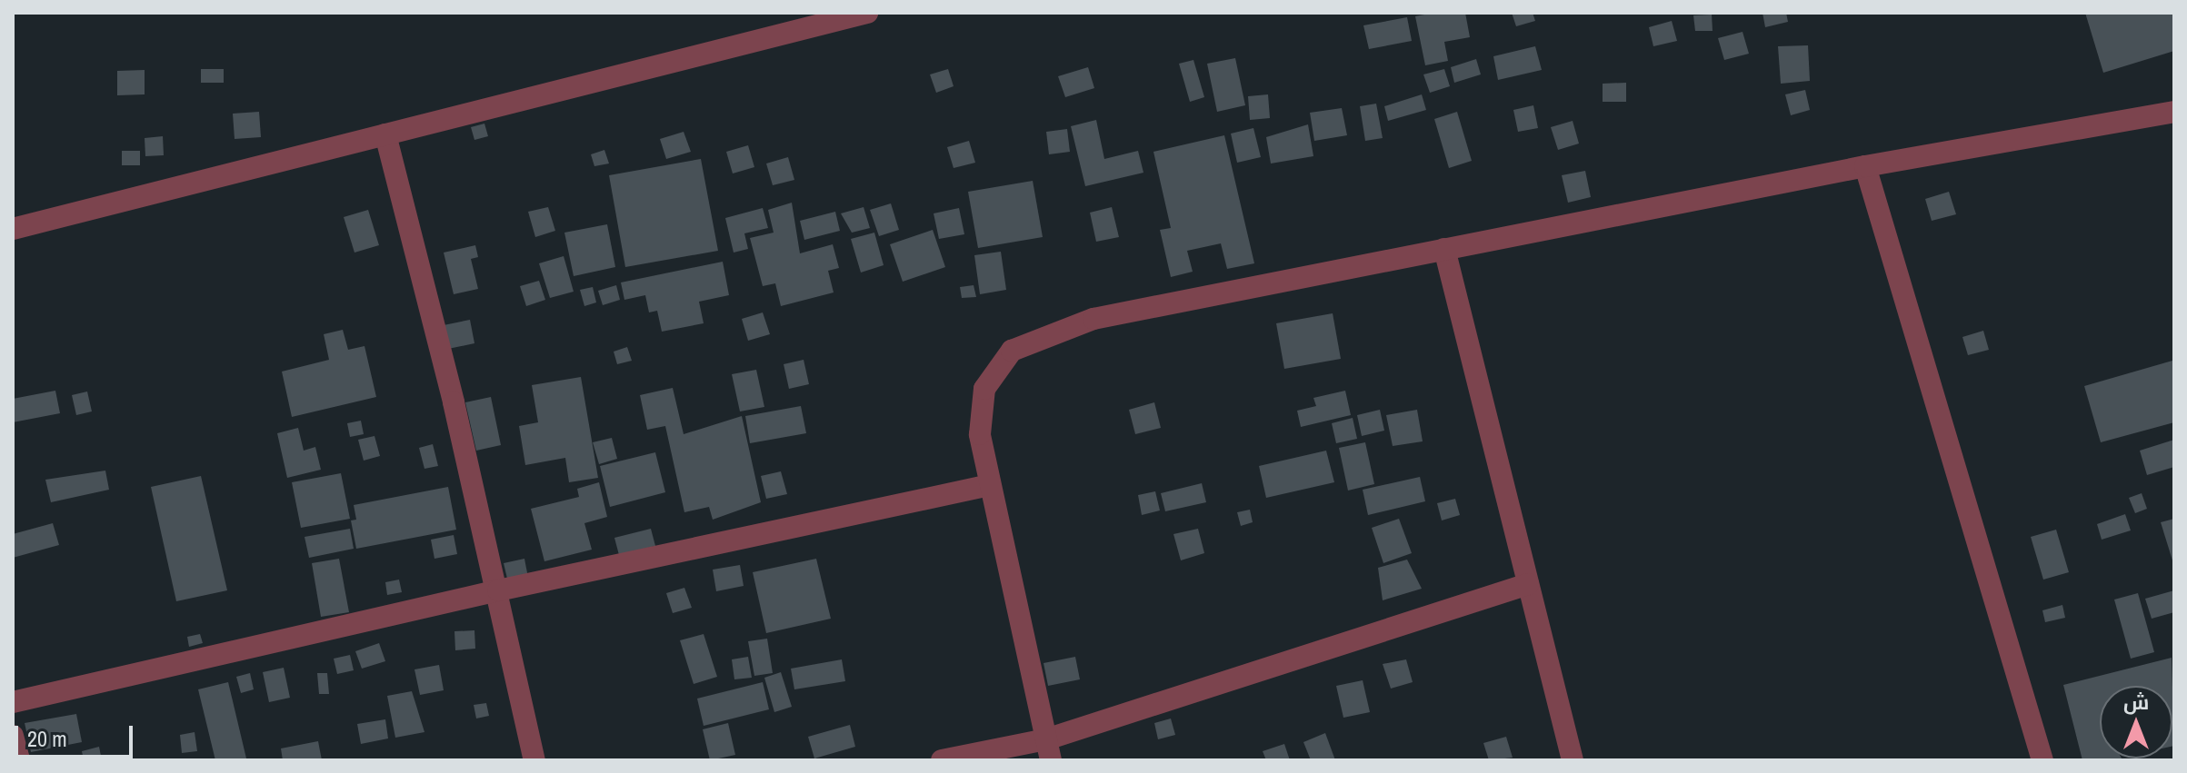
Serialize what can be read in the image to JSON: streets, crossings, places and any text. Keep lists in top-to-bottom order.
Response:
{
  "scale_bar": "20 m",
  "north": "top"
}
